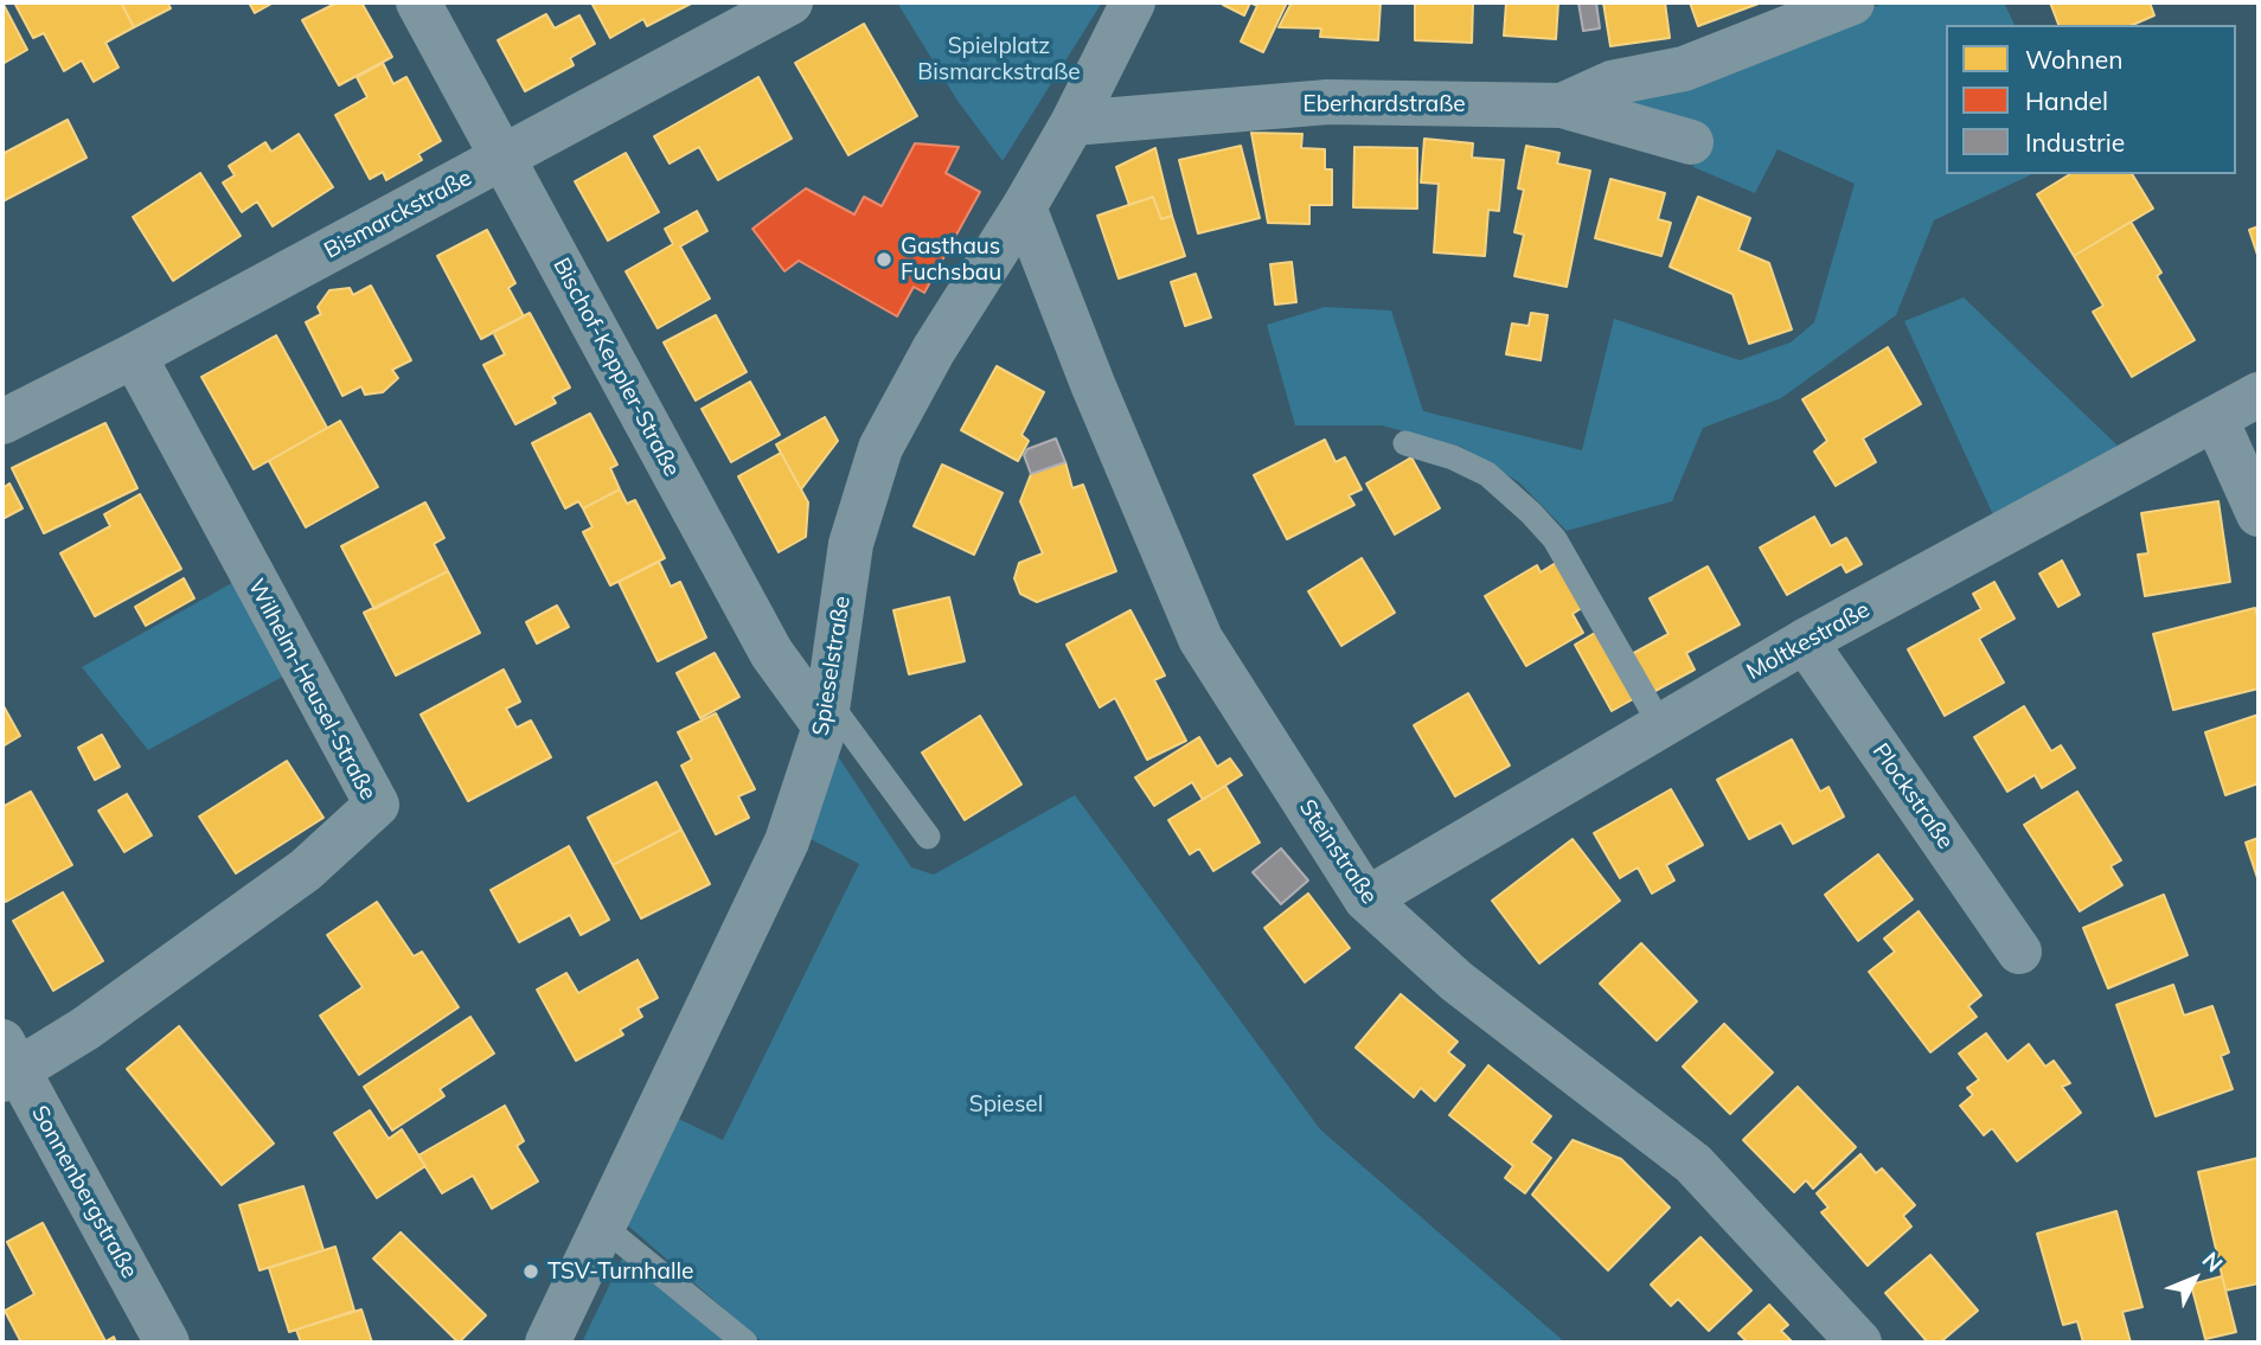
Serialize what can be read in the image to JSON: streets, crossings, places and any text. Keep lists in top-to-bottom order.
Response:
{
  "streets": {
    "street": [
      "Eberhardstraße",
      "Bismarckstraße",
      "Bischof-Keppler-Straße",
      "Moltkestraße",
      "Spieselstraße",
      "Wilhelm-Heusel-Straße",
      "Plockstraße",
      "Steinstraße",
      "Sonnenbergstraße"
    ]
  },
  "crossings": [
    ["Eberhardstraße", "Spieselstraße"],
    ["Bismarckstraße", "Bischof-Keppler-Straße"],
    ["Bismarckstraße", "Wilhelm-Heusel-Straße"],
    ["Bischof-Keppler-Straße", "Spieselstraße"],
    ["Moltkestraße", "Plockstraße"],
    ["Moltkestraße", "Steinstraße"],
    ["Spieselstraße", "Steinstraße"],
    ["Wilhelm-Heusel-Straße", "Sonnenbergstraße"]
  ],
  "parks": ["Spielplatz Bismarckstraße", "Spiesel"],
  "places": ["Gasthaus Fuchsbau", "TSV-Turnhalle"],
  "legend": ["Wohnen", "Handel", "Industrie"],
  "north": "top right"
}
